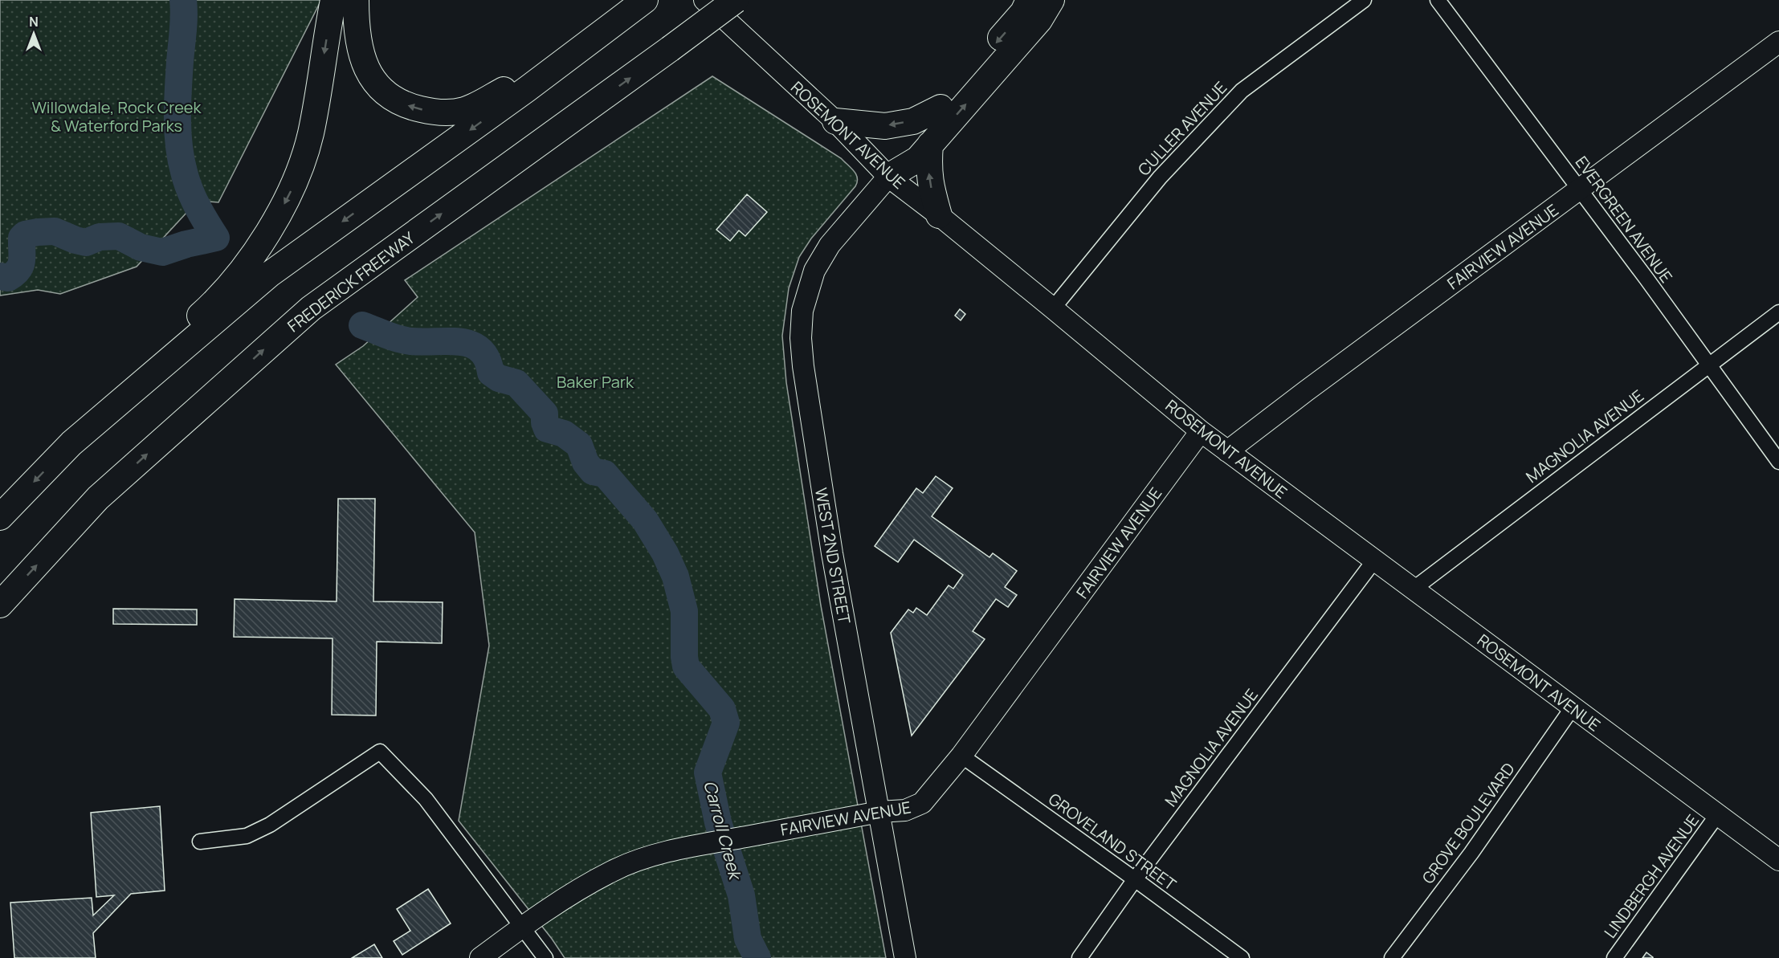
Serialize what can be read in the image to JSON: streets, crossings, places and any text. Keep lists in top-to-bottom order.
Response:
{
  "streets": {
    "highway": ["FREDERICK FREEWAY"],
    "street": [
      "CULLER AVENUE",
      "ROSEMONT AVENUE",
      "EVERGREEN AVENUE",
      "FAIRVIEW AVENUE",
      "MAGNOLIA AVENUE",
      "WEST 2ND STREET",
      "GROVE BOULEVARD",
      "GROVELAND STREET",
      "LINDBERGH AVENUE"
    ]
  },
  "crossings": [
    ["CULLER AVENUE", "ROSEMONT AVENUE"],
    ["ROSEMONT AVENUE", "FAIRVIEW AVENUE"],
    ["ROSEMONT AVENUE", "MAGNOLIA AVENUE"],
    ["ROSEMONT AVENUE", "WEST 2ND STREET"],
    ["ROSEMONT AVENUE", "GROVE BOULEVARD"],
    ["ROSEMONT AVENUE", "LINDBERGH AVENUE"],
    ["EVERGREEN AVENUE", "FAIRVIEW AVENUE"],
    ["EVERGREEN AVENUE", "MAGNOLIA AVENUE"],
    ["FAIRVIEW AVENUE", "WEST 2ND STREET"],
    ["FAIRVIEW AVENUE", "GROVELAND STREET"],
    ["MAGNOLIA AVENUE", "GROVELAND STREET"]
  ],
  "water": ["Carroll Creek"],
  "parks": ["Willowdale, Rock Creek & Waterford Parks", "Baker Park"],
  "north": "top"
}
